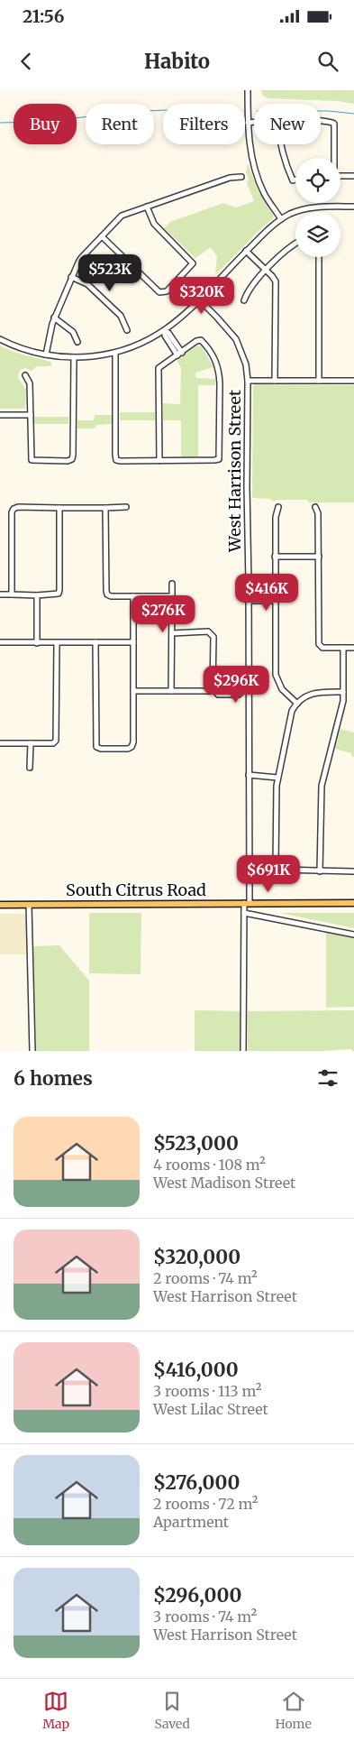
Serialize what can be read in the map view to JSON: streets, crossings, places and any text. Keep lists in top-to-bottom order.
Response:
{
  "streets": {
    "main road": ["South Citrus Road"],
    "street": ["West Harrison Street"]
  },
  "crossings": [
    ["West Harrison Street", "South Citrus Road"]
  ],
  "page": {
    "status": "21:56",
    "header": "Habito",
    "chip": [
      "Buy",
      "Rent",
      "Filters",
      "New"
    ],
    "price": [
      "$523K",
      "$320K",
      "$416K",
      "$276K",
      "$296K",
      "$691K"
    ],
    "heading": "6 homes",
    "list": [
      {
        "name": "$523,000",
        "note": "4 rooms · 108 m² · West Madison Street"
      },
      {
        "name": "$320,000",
        "note": "2 rooms · 74 m² · West Harrison Street"
      },
      {
        "name": "$416,000",
        "note": "3 rooms · 113 m² · West Lilac Street"
      },
      {
        "name": "$276,000",
        "note": "2 rooms · 72 m² · Apartment"
      },
      {
        "name": "$296,000",
        "note": "3 rooms · 74 m² · West Harrison Street"
      }
    ],
    "tabs": ["Map", "Saved", "Home"]
  }
}
